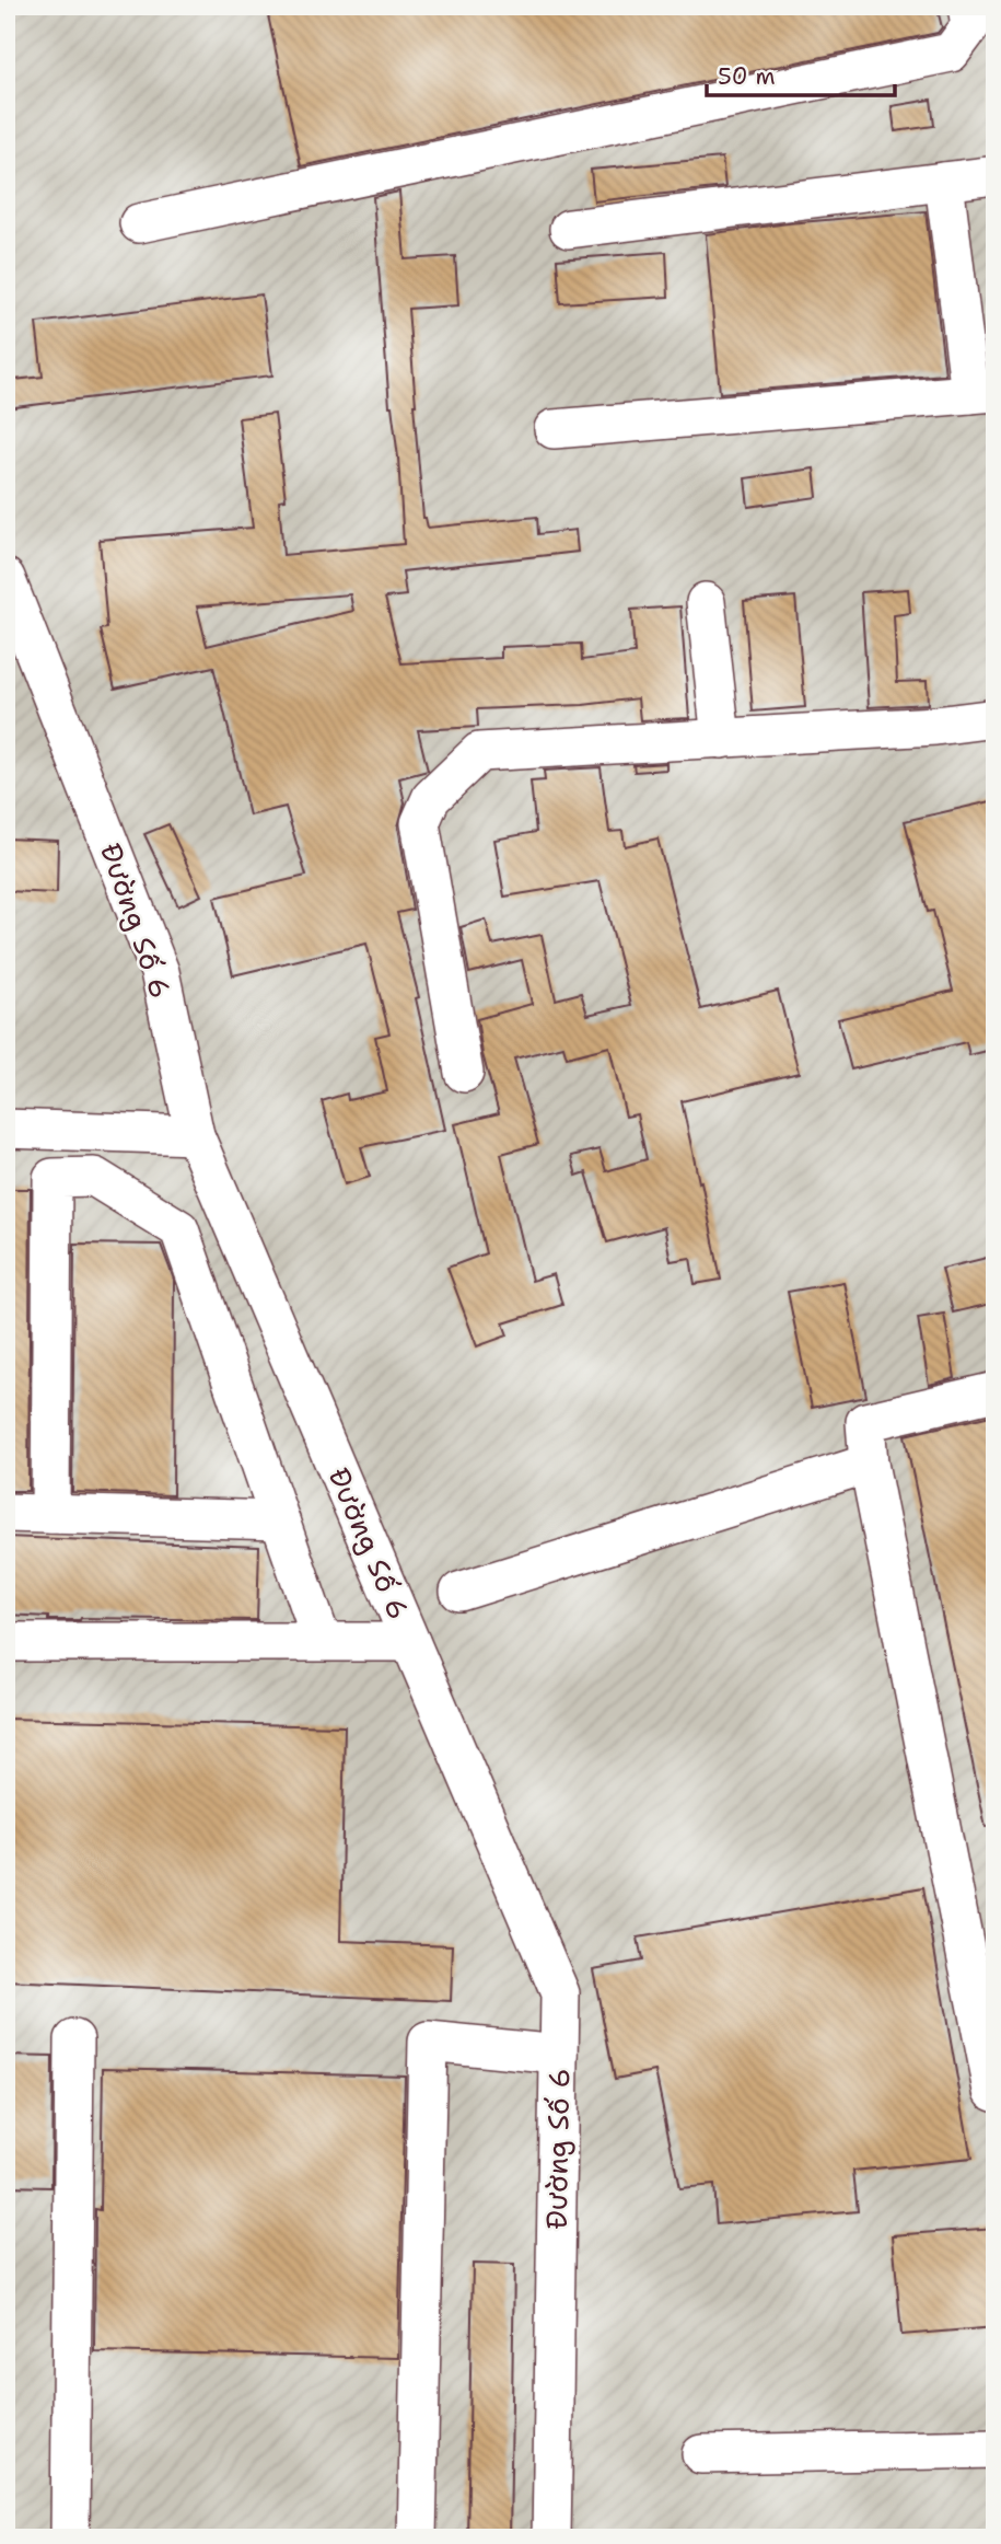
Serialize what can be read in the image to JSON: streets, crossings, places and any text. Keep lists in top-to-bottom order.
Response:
{
  "streets": {
    "street": ["Đường Số 6"]
  },
  "scale_bar": "50 m"
}
